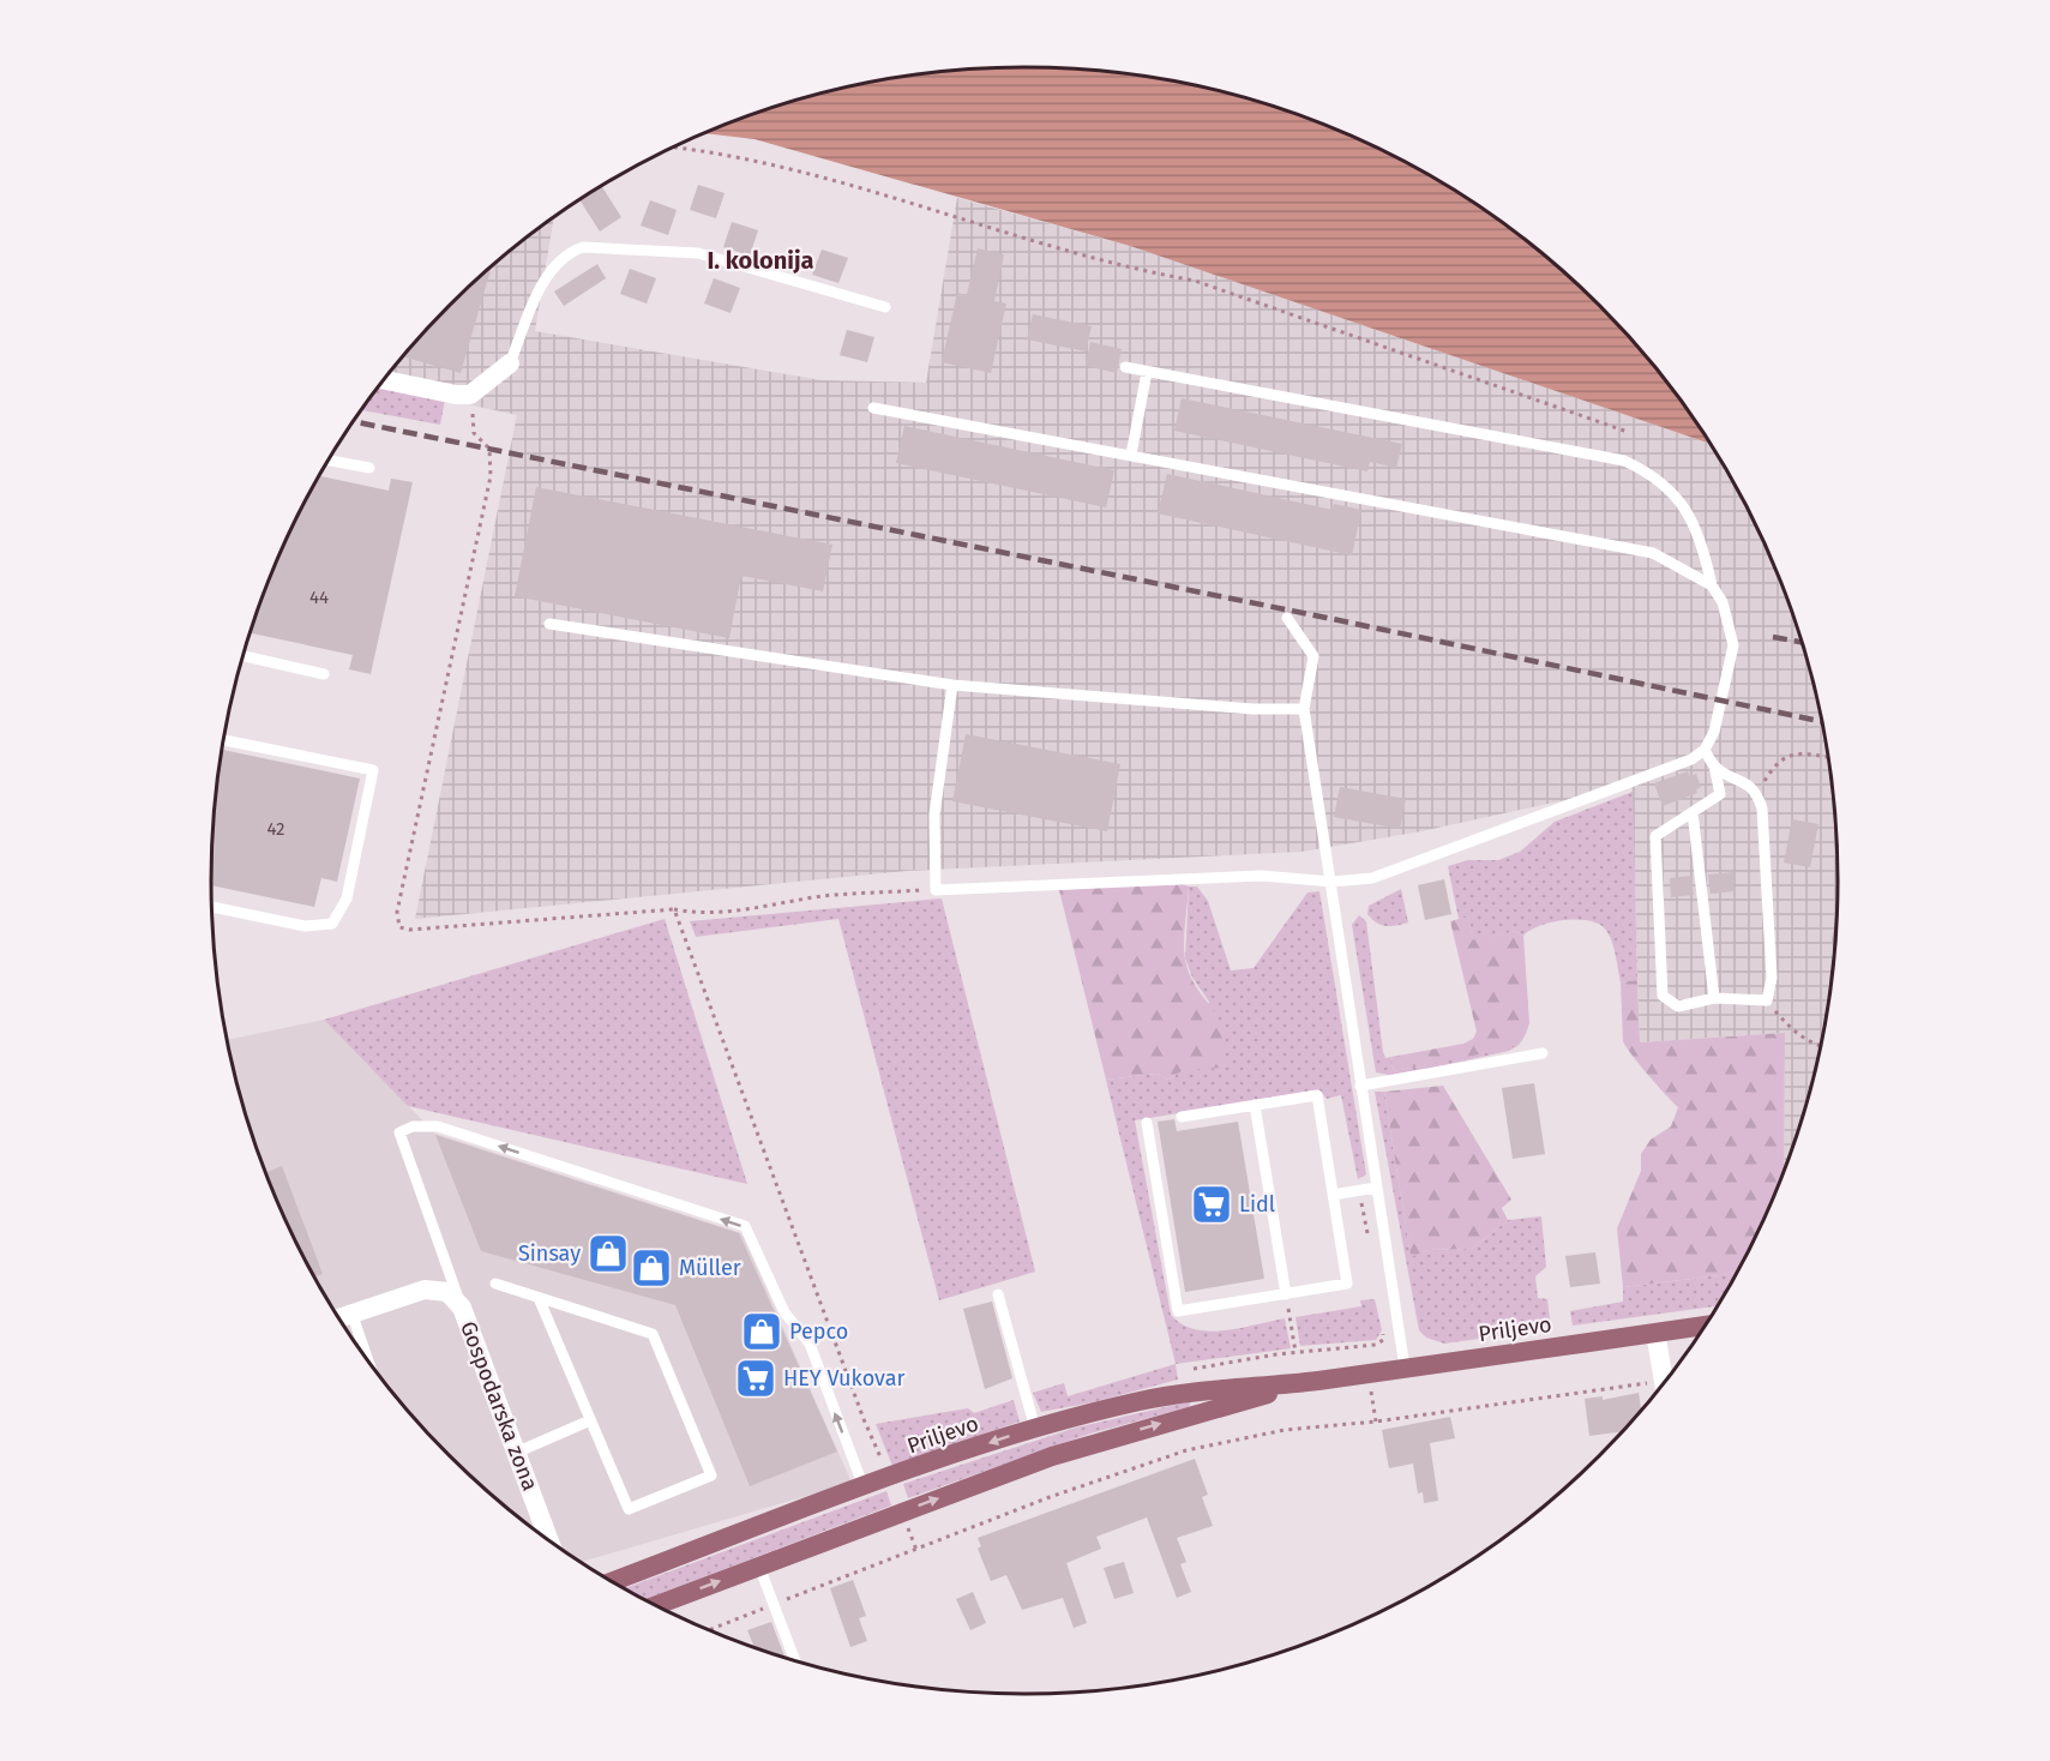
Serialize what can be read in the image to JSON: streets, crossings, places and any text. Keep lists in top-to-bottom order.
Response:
{
  "streets": {
    "main road": ["Priljevo"],
    "street": ["Gospodarska zona"]
  },
  "districts": ["I. kolonija"],
  "places": {
    "supermarket": ["Lidl", "HEY Vukovar"],
    "shop": ["Sinsay", "Müller", "Pepco"]
  },
  "house_numbers": ["44", "42"]
}
